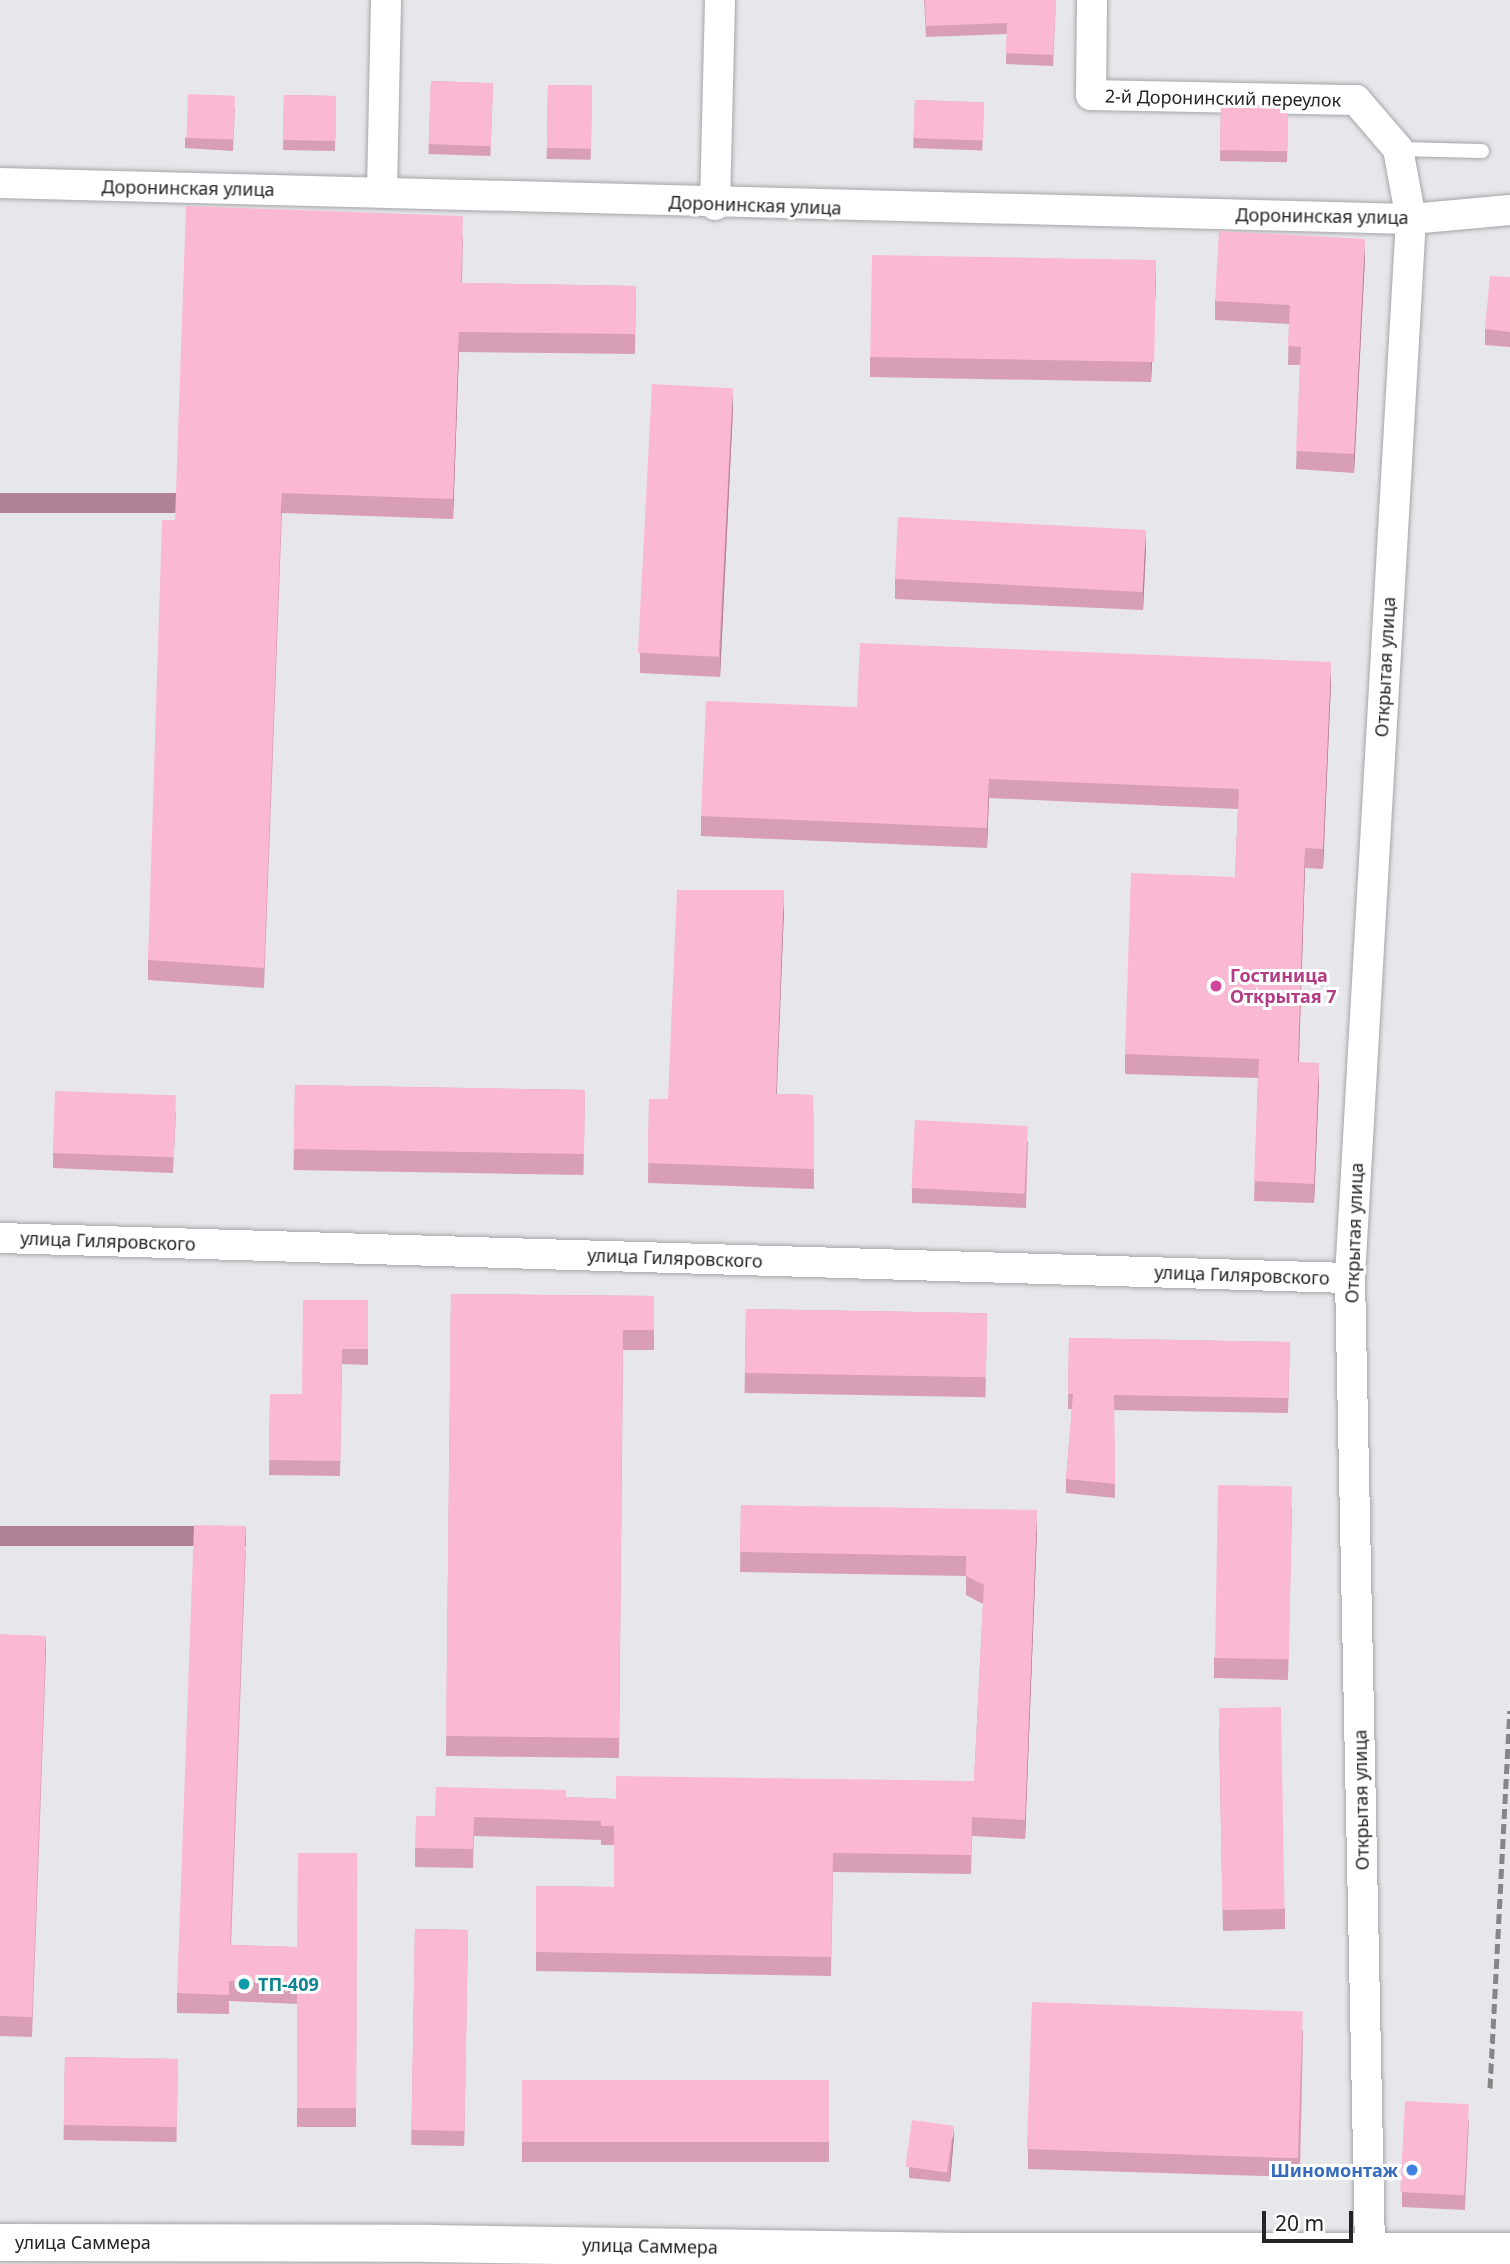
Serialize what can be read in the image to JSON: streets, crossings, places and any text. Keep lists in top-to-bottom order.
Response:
{
  "streets": {
    "street": [
      "2-й Доронинский переулок",
      "Доронинская улица",
      "Открытая улица",
      "улица Гиляровского",
      "улица Саммера"
    ]
  },
  "crossings": [
    ["Доронинская улица", "Открытая улица"],
    ["Открытая улица", "улица Гиляровского"],
    ["Открытая улица", "улица Саммера"]
  ],
  "places": ["Гостиница Открытая 7", "ТП-409", "Шиномонтаж"],
  "scale_bar": "20 m"
}
